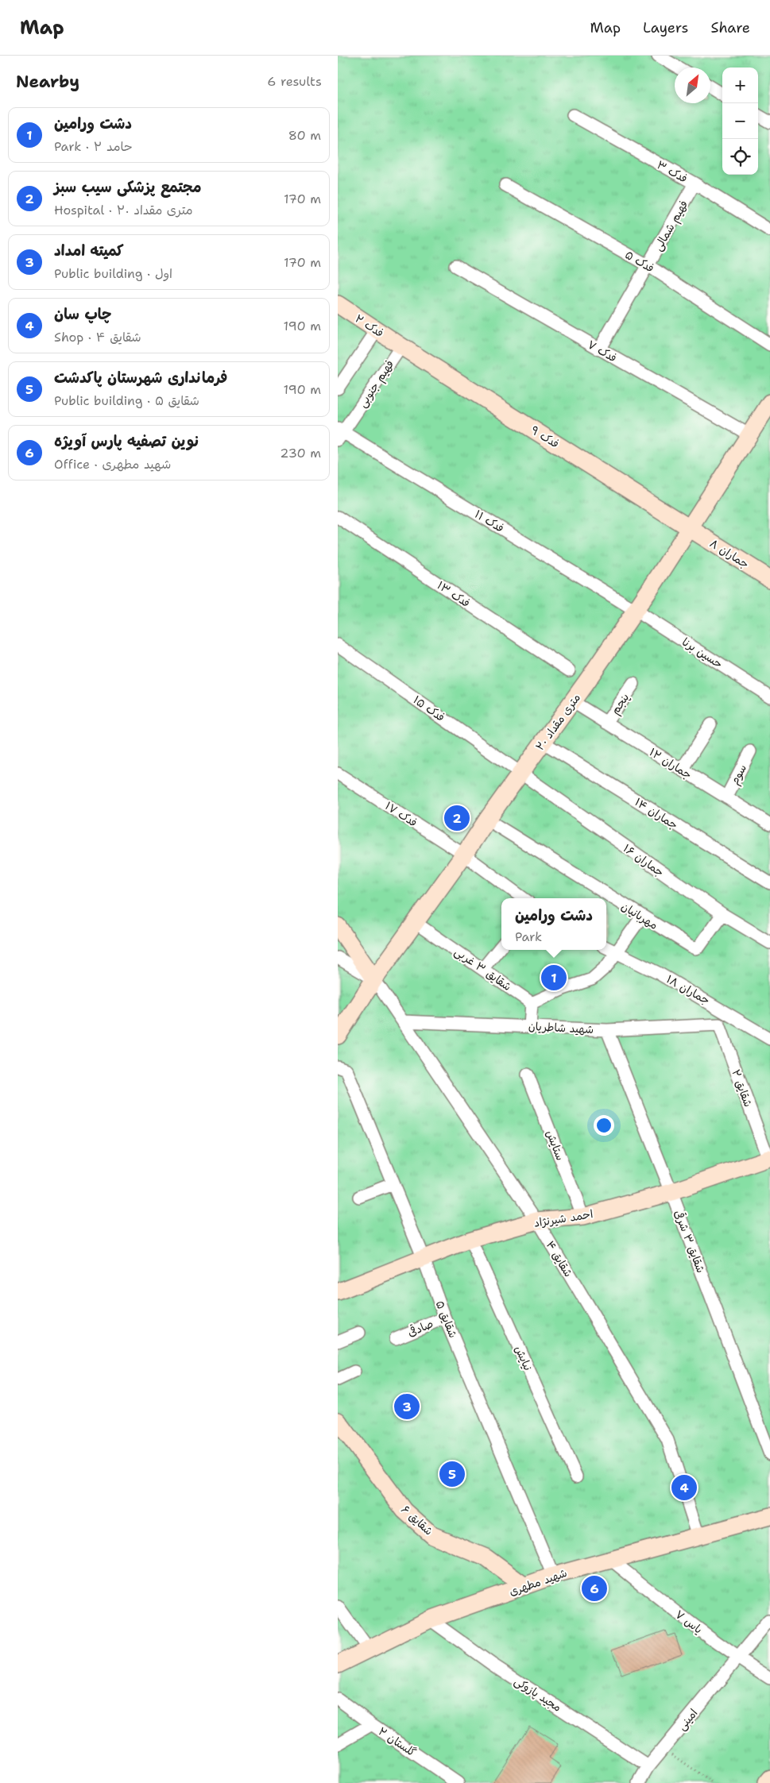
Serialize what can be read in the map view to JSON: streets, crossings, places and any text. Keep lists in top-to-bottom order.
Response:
{
  "streets": {
    "main road": [
      "فدک ۲",
      "فدک ۹",
      "جماران ۸",
      "۲۰ متری مقداد",
      "احمد شیرنژاد",
      "شقایق ۶",
      "شهید مطهری"
    ],
    "street": [
      "فدک ۳",
      "فهیم شمالی",
      "فدک ۵",
      "فدک ۷",
      "فهیم جنوبی",
      "فدک ۱۱",
      "فدک ۱۳",
      "حسین برنا",
      "پنجم",
      "فدک ۱۵",
      "جماران ۱۲",
      "سوم",
      "جماران ۱۴",
      "فدک ۱۷",
      "جماران ۱۶",
      "مهربانیان",
      "شقایق ۳ غربی",
      "جماران ۱۸",
      "شهید شاطریان",
      "شقایق ۲",
      "ستایش",
      "شقایق ۳ شرقی",
      "شقایق ۴",
      "شقایق ۵",
      "صادقی",
      "نیایش",
      "یاس ۷",
      "مجید پازوکی",
      "امینی",
      "گلستان ۲"
    ]
  },
  "crossings": [
    ["فدک ۳", "فهیم شمالی"],
    ["فهیم شمالی", "فدک ۵"],
    ["فهیم شمالی", "فدک ۷"],
    ["فدک ۲", "فهیم جنوبی"],
    ["فدک ۲", "فدک ۹"],
    ["فدک ۷", "۲۰ متری مقداد"],
    ["فهیم جنوبی", "فدک ۹"],
    ["فهیم جنوبی", "فدک ۱۱"],
    ["فدک ۹", "جماران ۸"],
    ["فدک ۹", "۲۰ متری مقداد"],
    ["فدک ۱۱", "حسین برنا"],
    ["فدک ۱۱", "۲۰ متری مقداد"],
    ["جماران ۸", "۲۰ متری مقداد"],
    ["حسین برنا", "۲۰ متری مقداد"],
    ["پنجم", "جماران ۱۲"],
    ["فدک ۱۵", "۲۰ متری مقداد"],
    ["فدک ۱۵", "جماران ۱۶"],
    ["۲۰ متری مقداد", "جماران ۱۲"],
    ["۲۰ متری مقداد", "جماران ۱۴"],
    ["۲۰ متری مقداد", "فدک ۱۷"],
    ["۲۰ متری مقداد", "جماران ۱۶"],
    ["۲۰ متری مقداد", "مهربانیان"],
    ["۲۰ متری مقداد", "شقایق ۳ غربی"],
    ["۲۰ متری مقداد", "شقایق ۴"],
    ["جماران ۱۲", "سوم"],
    ["جماران ۱۶", "مهربانیان"],
    ["شهید شاطریان", "شقایق ۲"],
    ["شهید شاطریان", "شقایق ۳ شرقی"],
    ["شهید شاطریان", "شقایق ۴"],
    ["شقایق ۲", "احمد شیرنژاد"],
    ["ستایش", "احمد شیرنژاد"],
    ["احمد شیرنژاد", "شقایق ۳ شرقی"],
    ["احمد شیرنژاد", "شقایق ۴"],
    ["احمد شیرنژاد", "شقایق ۵"],
    ["احمد شیرنژاد", "نیایش"],
    ["شقایق ۴", "شهید مطهری"],
    ["شقایق ۵", "صادقی"],
    ["شقایق ۵", "شهید مطهری"],
    ["شقایق ۶", "شهید مطهری"],
    ["شهید مطهری", "یاس ۷"],
    ["شهید مطهری", "مجید پازوکی"],
    ["یاس ۷", "امینی"],
    ["مجید پازوکی", "امینی"]
  ],
  "north": "top right",
  "page": {
    "header": "Map",
    "nav": ["Map", "Layers", "Share"],
    "heading": ["Nearby", "6 results"],
    "map_buttons": ["+", "−"],
    "list": [
      {
        "mark": "1",
        "name": "دشت ورامین",
        "note": "Park · حامد ۲",
        "value": "80 m"
      },
      {
        "mark": "2",
        "name": "مجتمع پزشکی سیب سبز",
        "note": "Hospital · ۲۰ متری مقداد",
        "value": "170 m"
      },
      {
        "mark": "3",
        "name": "کمیته امداد",
        "note": "Public building · اول",
        "value": "170 m"
      },
      {
        "mark": "4",
        "name": "چاپ سان",
        "note": "Shop · شقایق ۴",
        "value": "190 m"
      },
      {
        "mark": "5",
        "name": "فرمانداری شهرستان پاکدشت",
        "note": "Public building · شقایق ۵",
        "value": "190 m"
      },
      {
        "mark": "6",
        "name": "نوین تصفیه پارس آویژه",
        "note": "Office · شهید مطهری",
        "value": "230 m"
      }
    ],
    "pins": [
      "2",
      "1",
      "3",
      "5",
      "4",
      "6"
    ],
    "popup": ["دشت ورامین", "Park"]
  }
}
